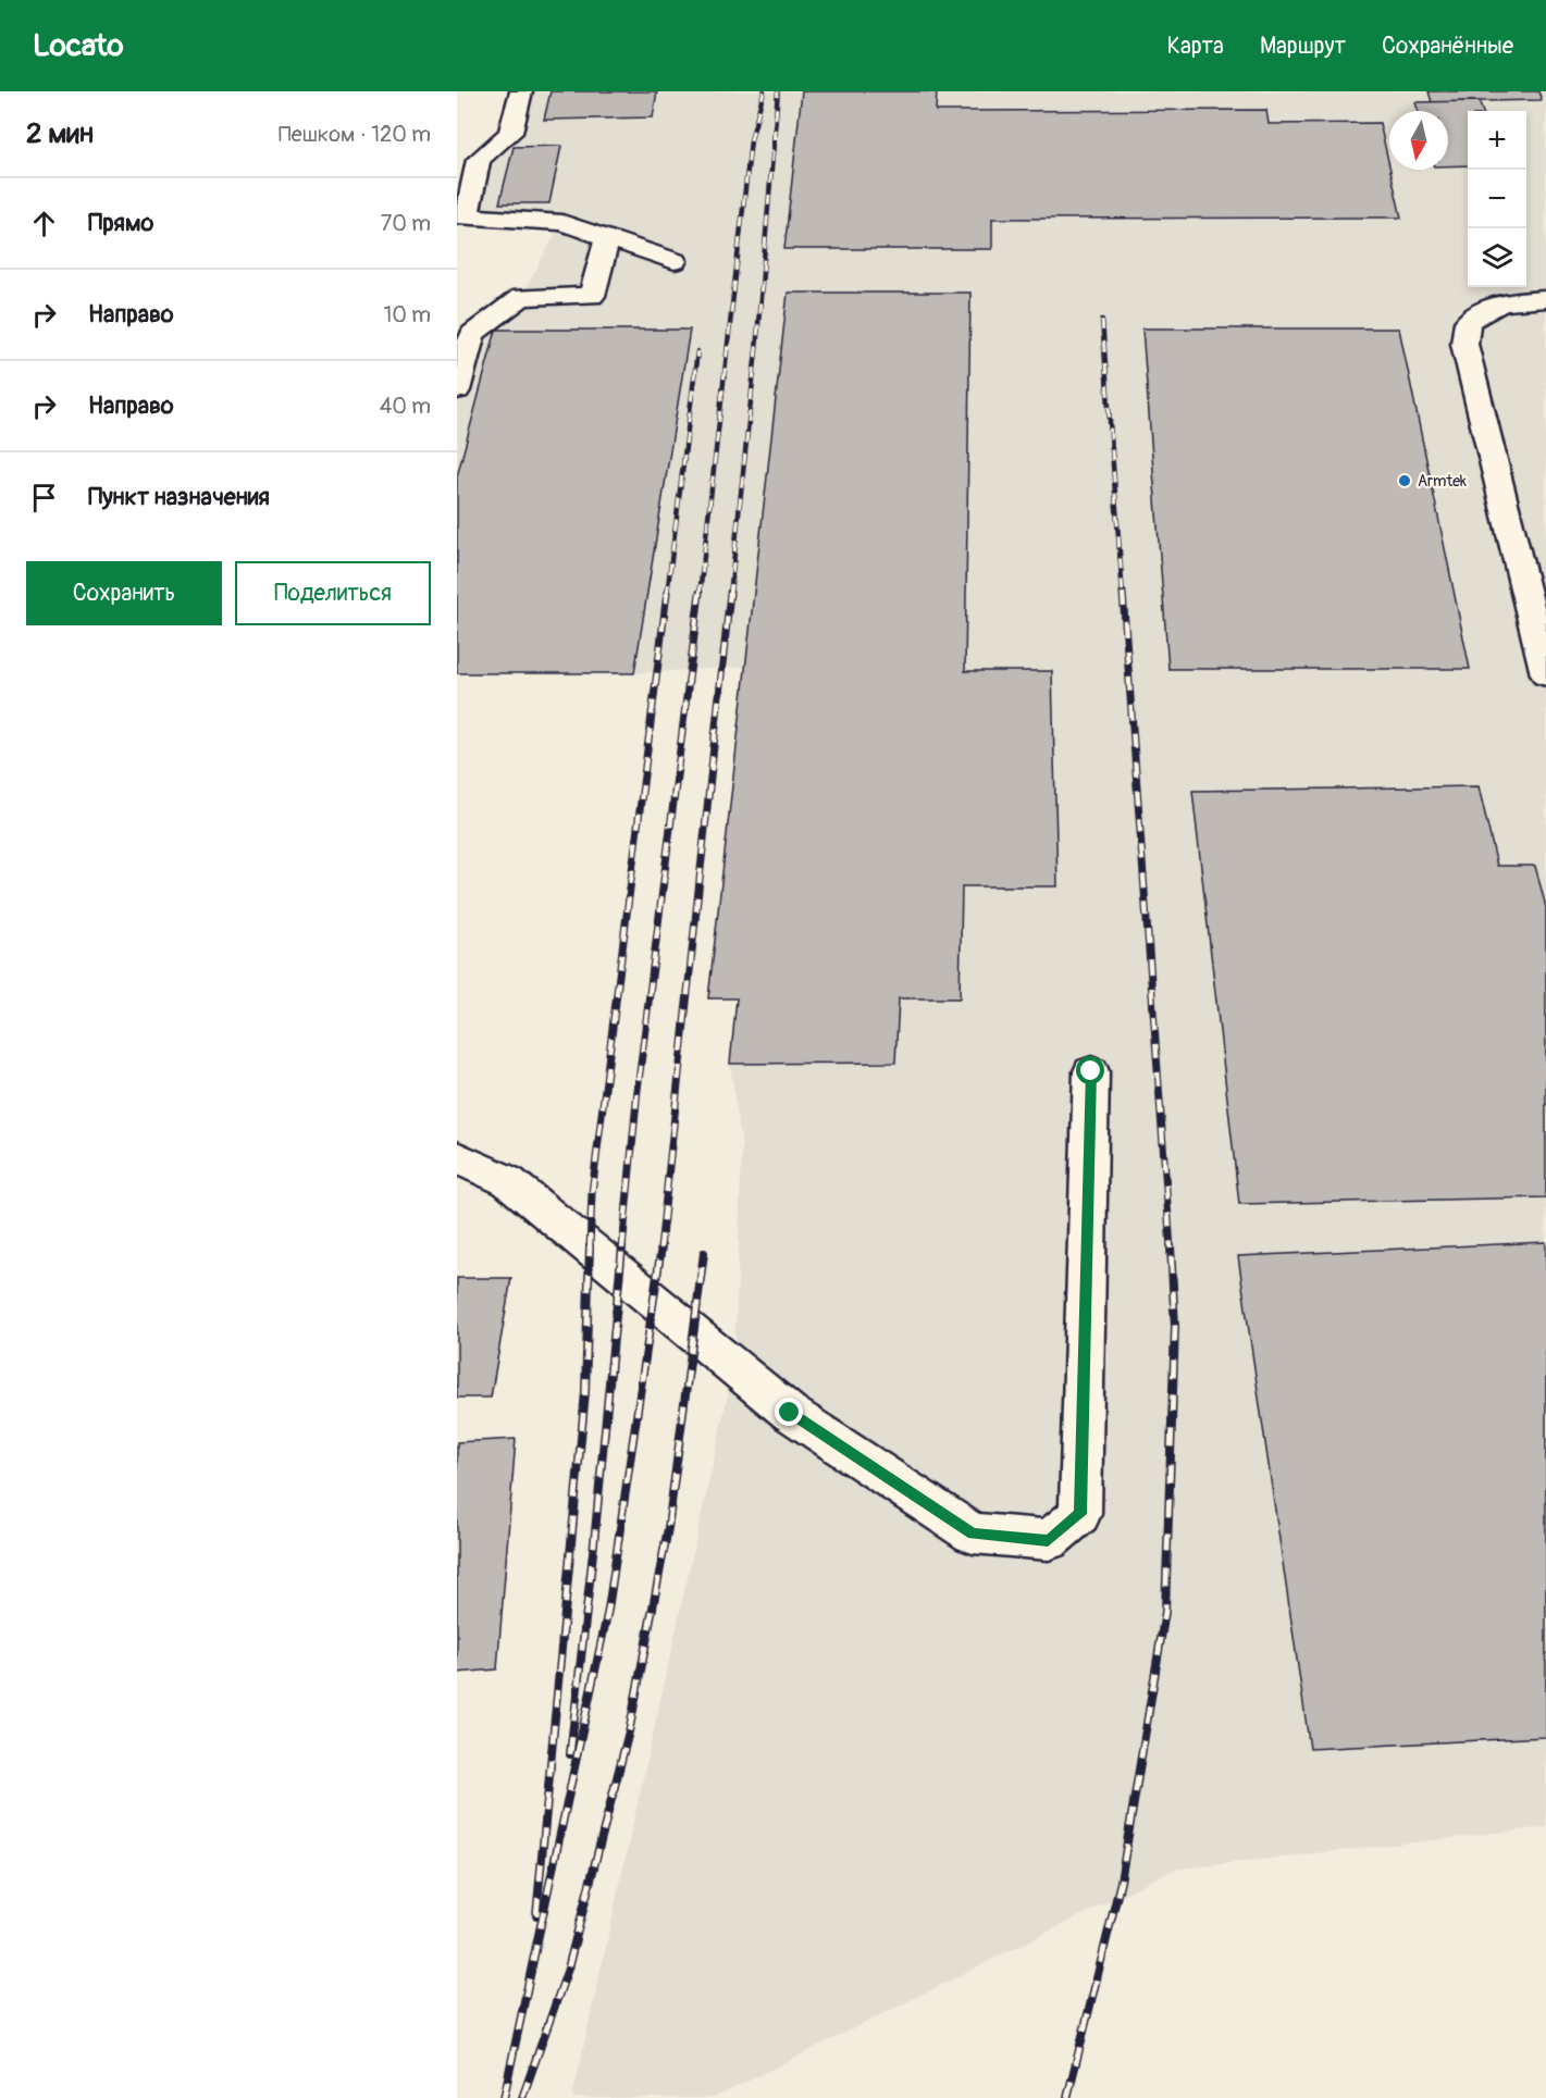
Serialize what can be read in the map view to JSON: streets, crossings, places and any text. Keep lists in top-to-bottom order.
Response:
{
  "places": ["Armtek"],
  "north": "bottom",
  "page": {
    "header": "Locato",
    "nav": ["Карта", "Маршрут", "Сохранённые"],
    "heading": ["2 мин", "Пешком · 120 m"],
    "map_buttons": ["+", "−"],
    "list": [
      ["Прямо", "70 m"],
      ["Направо", "10 m"],
      ["Направо", "40 m"],
      "Пункт назначения"
    ],
    "buttons": ["Сохранить", "Поделиться"]
  }
}
